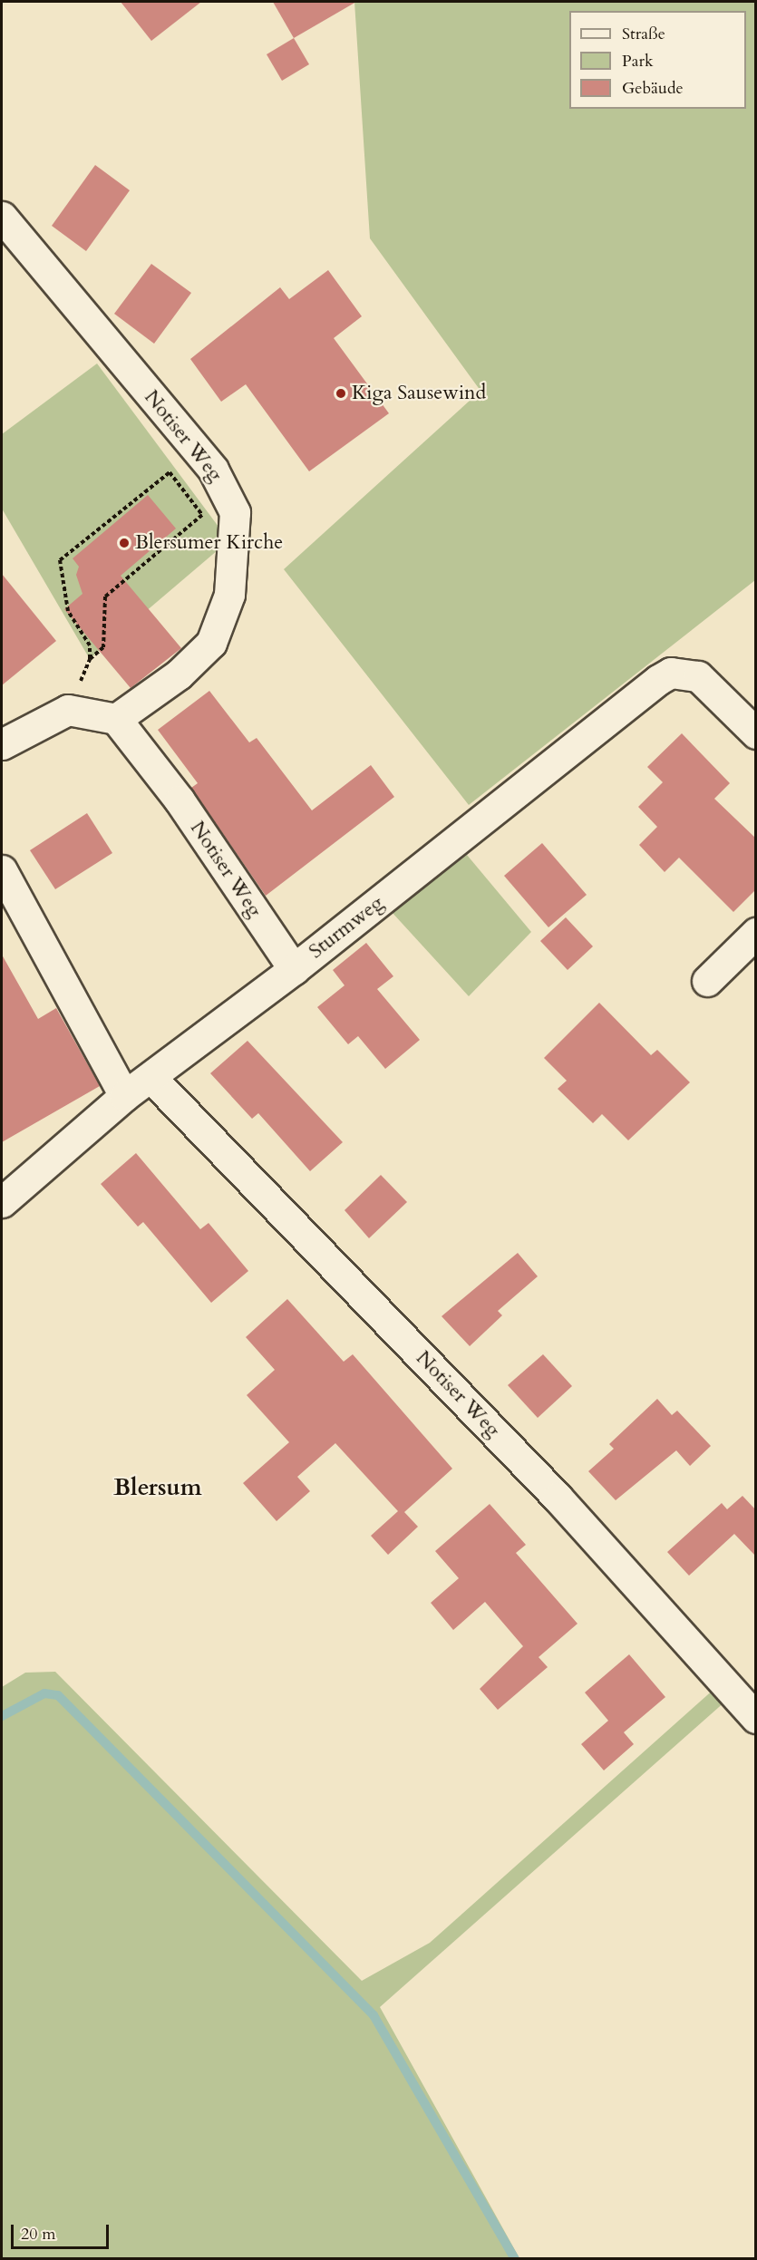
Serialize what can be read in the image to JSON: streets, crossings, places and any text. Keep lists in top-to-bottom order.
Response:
{
  "streets": {
    "street": ["Notiser Weg", "Sturmweg"]
  },
  "crossings": [
    ["Notiser Weg", "Sturmweg"]
  ],
  "districts": ["Blersum"],
  "places": ["Kiga Sausewind", "Blersumer Kirche"],
  "legend": ["Straße", "Park", "Gebäude"],
  "scale_bar": "20 m"
}
